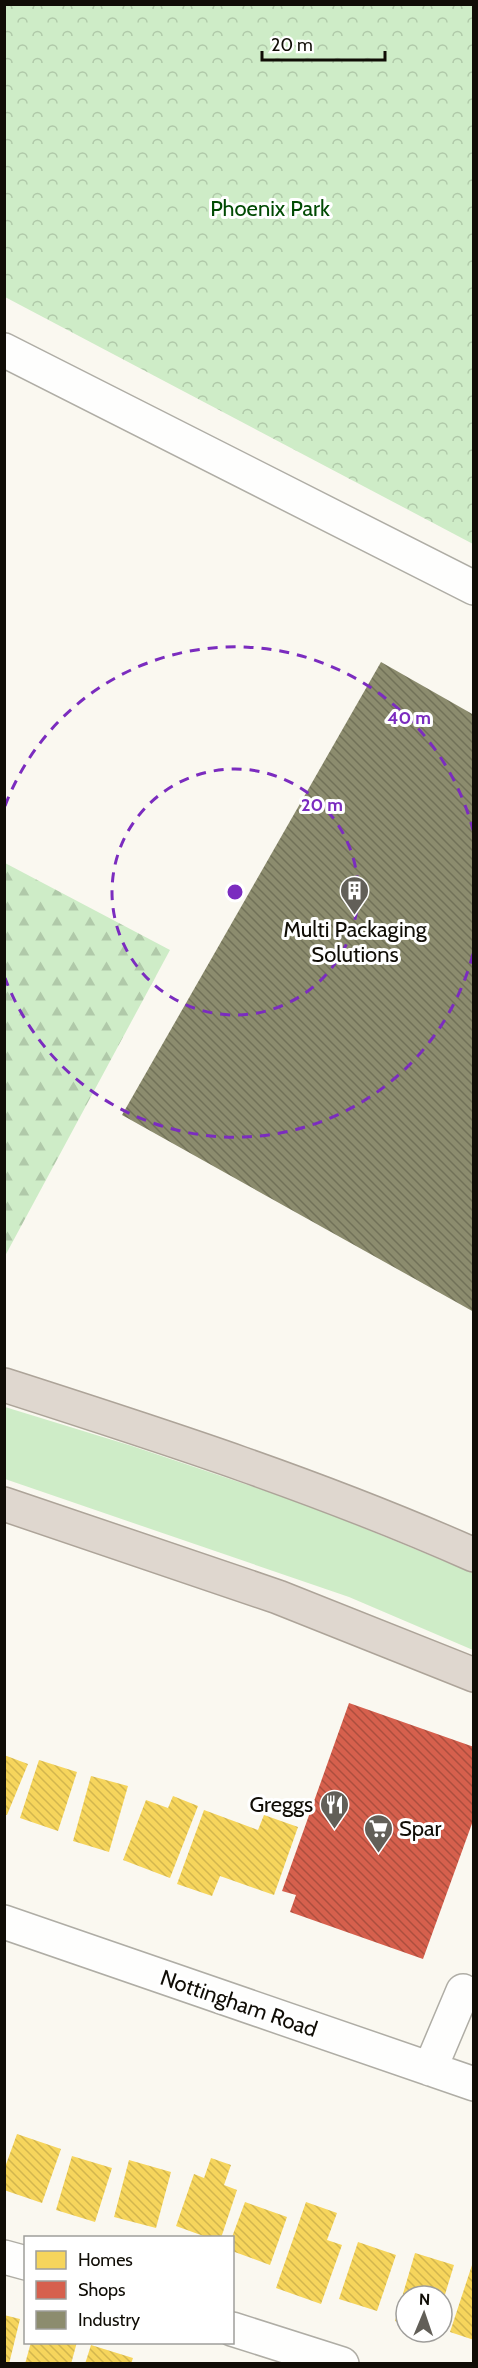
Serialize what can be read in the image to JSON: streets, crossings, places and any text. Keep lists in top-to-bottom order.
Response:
{
  "streets": {
    "street": ["Nottingham Road"]
  },
  "parks": ["Phoenix Park"],
  "places": {
    "building": ["Multi Packaging Solutions"],
    "restaurant": ["Greggs"],
    "supermarket": ["Spar"]
  },
  "legend": ["Homes", "Shops", "Industry"],
  "scale_bar": "20 m",
  "north": "top",
  "rings": ["40 m", "20 m"]
}
